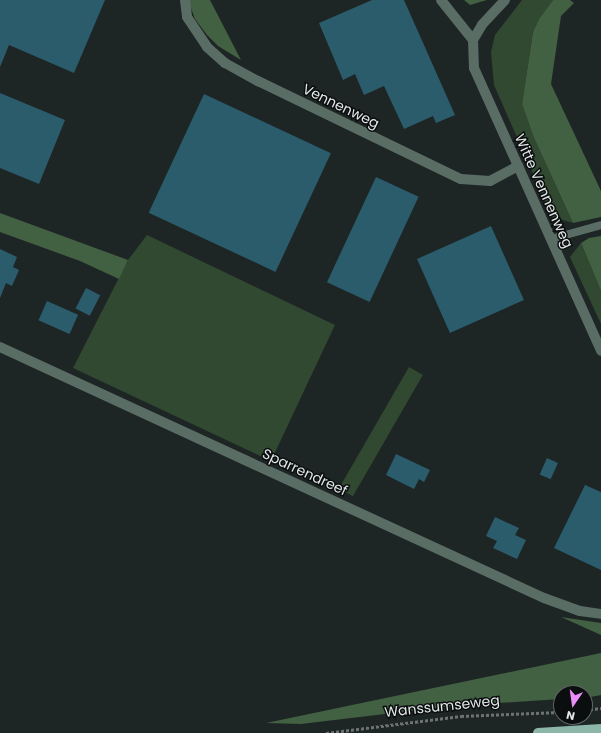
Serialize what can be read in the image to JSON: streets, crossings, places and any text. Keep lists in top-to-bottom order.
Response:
{
  "streets": {
    "street": ["Vennenweg", "Witte Vennenweg", "Sparrendreef"],
    "path": ["Wanssumseweg"]
  },
  "crossings": [
    ["Vennenweg", "Witte Vennenweg"]
  ],
  "north": "bottom"
}
